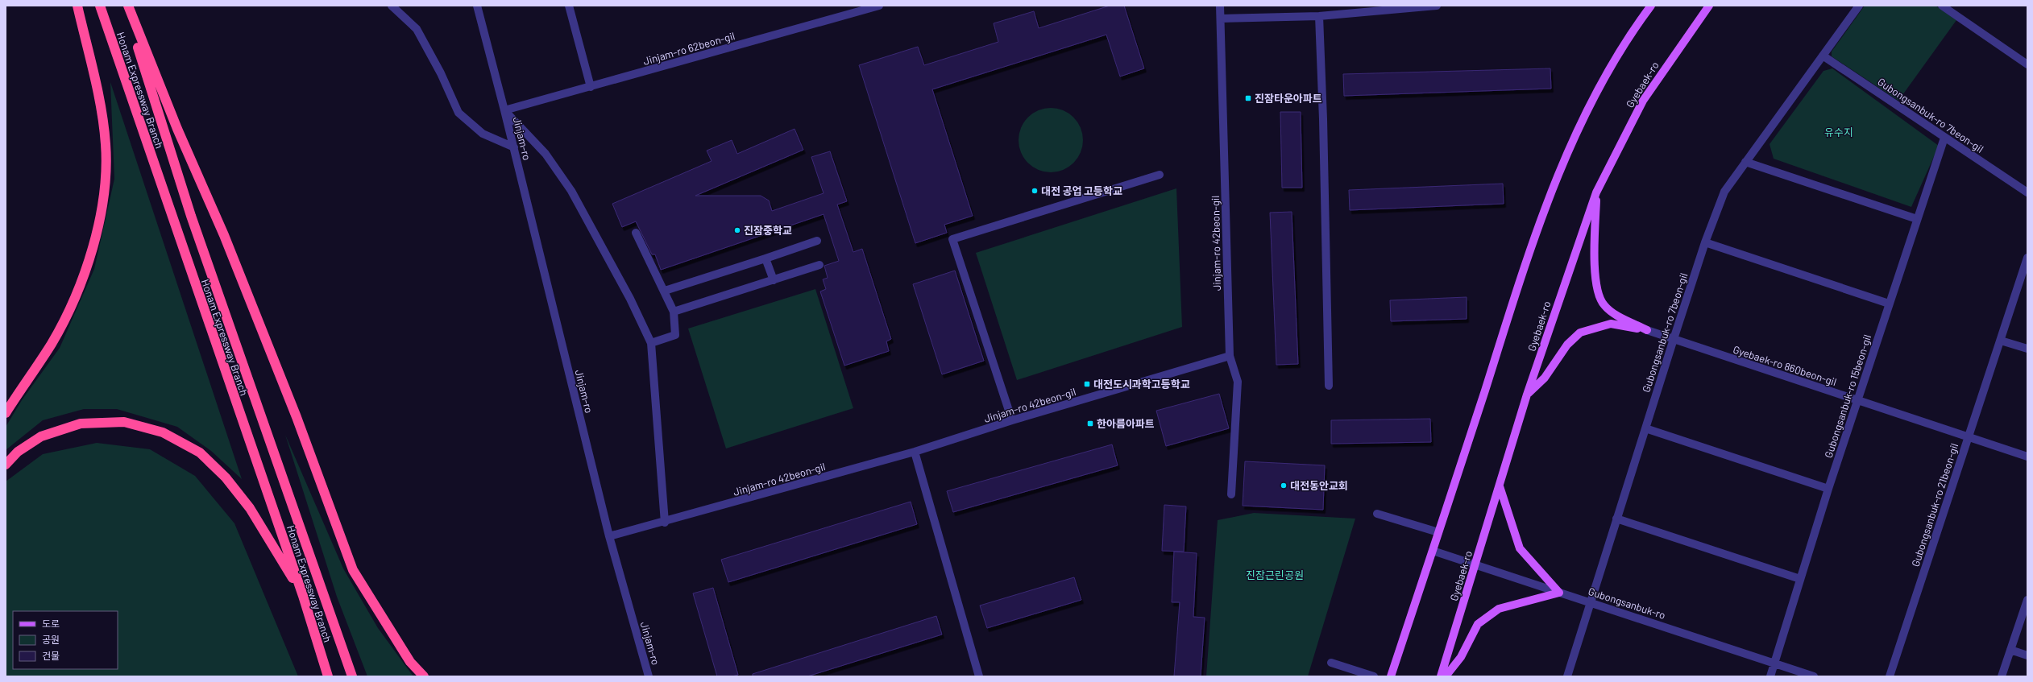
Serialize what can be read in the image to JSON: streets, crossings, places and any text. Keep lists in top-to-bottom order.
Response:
{
  "streets": {
    "highway": ["Honam Expressway Branch"],
    "main road": ["Gyebaek-ro"],
    "street": [
      "Jinjam-ro 62beon-gil",
      "Gubongsanbuk-ro 7beon-gil",
      "Jinjam-ro",
      "Jinjam-ro 42beon-gil",
      "Gyebaek-ro 860beon-gil",
      "Gubongsanbuk-ro 15beon-gil",
      "Gubongsanbuk-ro 21beon-gil",
      "Gubongsanbuk-ro"
    ]
  },
  "crossings": [
    ["Jinjam-ro 62beon-gil", "Jinjam-ro"],
    ["Gyebaek-ro", "Gubongsanbuk-ro"],
    ["Gubongsanbuk-ro 7beon-gil", "Gyebaek-ro 860beon-gil"],
    ["Gubongsanbuk-ro 7beon-gil", "Gubongsanbuk-ro 15beon-gil"],
    ["Gubongsanbuk-ro 7beon-gil", "Gubongsanbuk-ro"],
    ["Jinjam-ro", "Jinjam-ro 42beon-gil"],
    ["Gyebaek-ro 860beon-gil", "Gubongsanbuk-ro 15beon-gil"],
    ["Gyebaek-ro 860beon-gil", "Gubongsanbuk-ro 21beon-gil"],
    ["Gubongsanbuk-ro 15beon-gil", "Gubongsanbuk-ro"]
  ],
  "parks": ["유수지", "진잠근린공원"],
  "places": {
    "transit": ["진잠타운아파트", "대전도시과학고등학교", "한아름아파트"],
    "other": ["대전 공업 고등학교", "진잠중학교", "대전동안교회"]
  },
  "legend": ["도로", "공원", "건물"]
}
